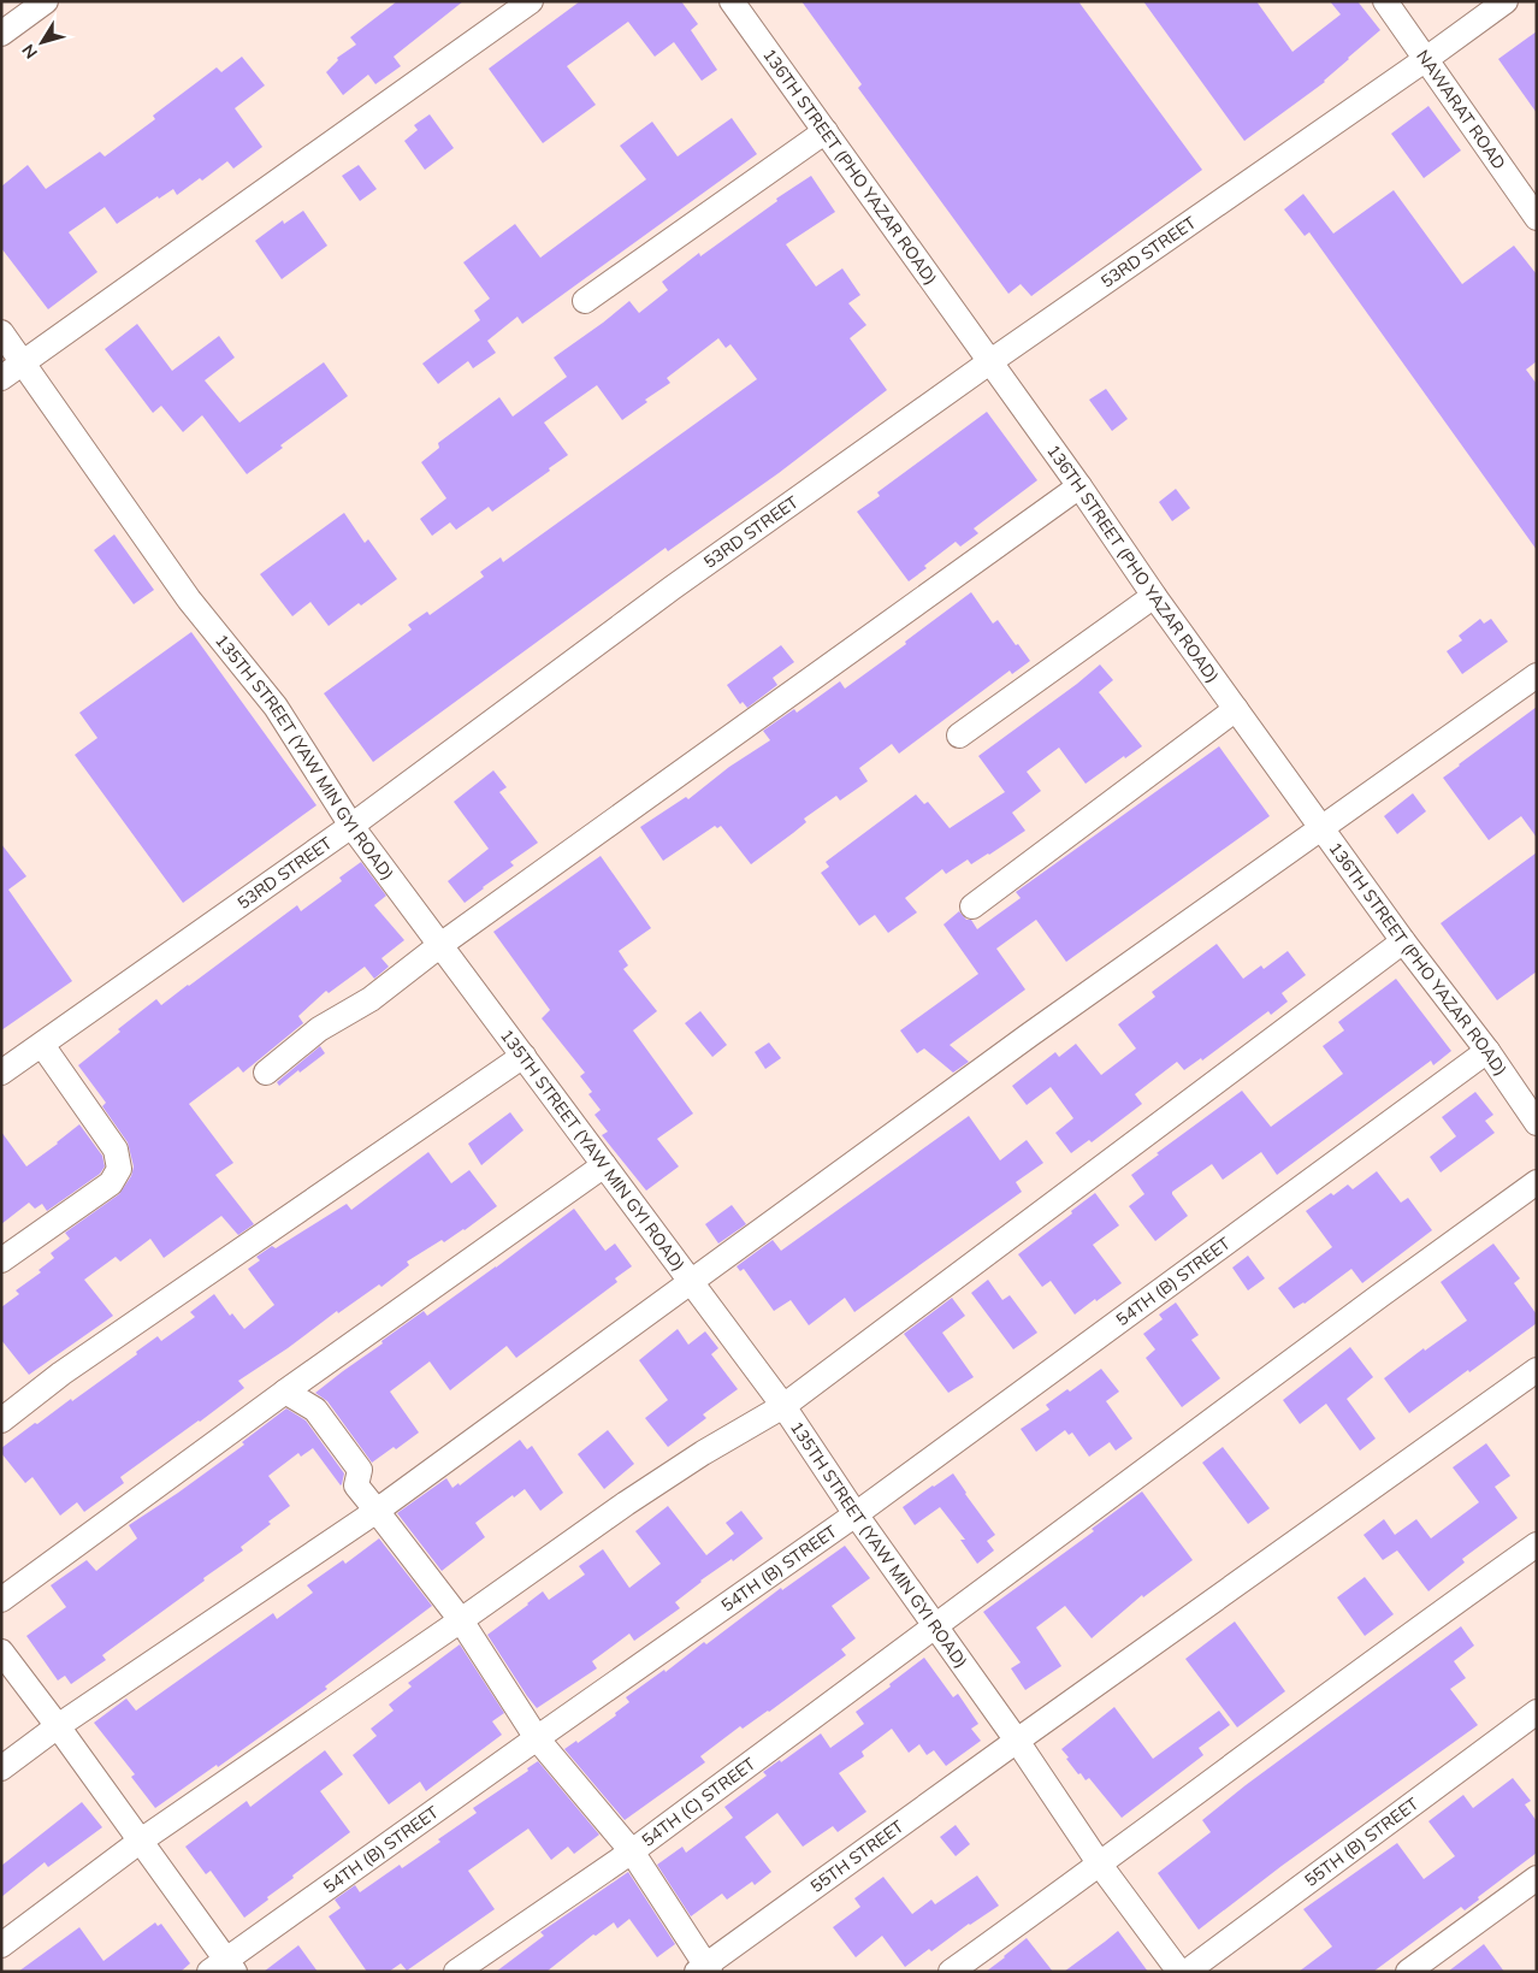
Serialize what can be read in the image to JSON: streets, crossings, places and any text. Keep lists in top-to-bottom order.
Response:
{
  "streets": {
    "street": [
      "NAWARAT ROAD",
      "136TH STREET (PHO YAZAR ROAD)",
      "53RD STREET",
      "135TH STREET (YAW MIN GYI ROAD)",
      "54TH (B) STREET",
      "54TH (C) STREET",
      "55TH (B) STREET",
      "55TH STREET"
    ]
  },
  "crossings": [
    ["NAWARAT ROAD", "53RD STREET"],
    ["136TH STREET (PHO YAZAR ROAD)", "53RD STREET"],
    ["136TH STREET (PHO YAZAR ROAD)", "54TH (B) STREET"],
    ["53RD STREET", "135TH STREET (YAW MIN GYI ROAD)"],
    ["135TH STREET (YAW MIN GYI ROAD)", "54TH (B) STREET"],
    ["135TH STREET (YAW MIN GYI ROAD)", "54TH (C) STREET"],
    ["135TH STREET (YAW MIN GYI ROAD)", "55TH STREET"]
  ],
  "north": "bottom left"
}
